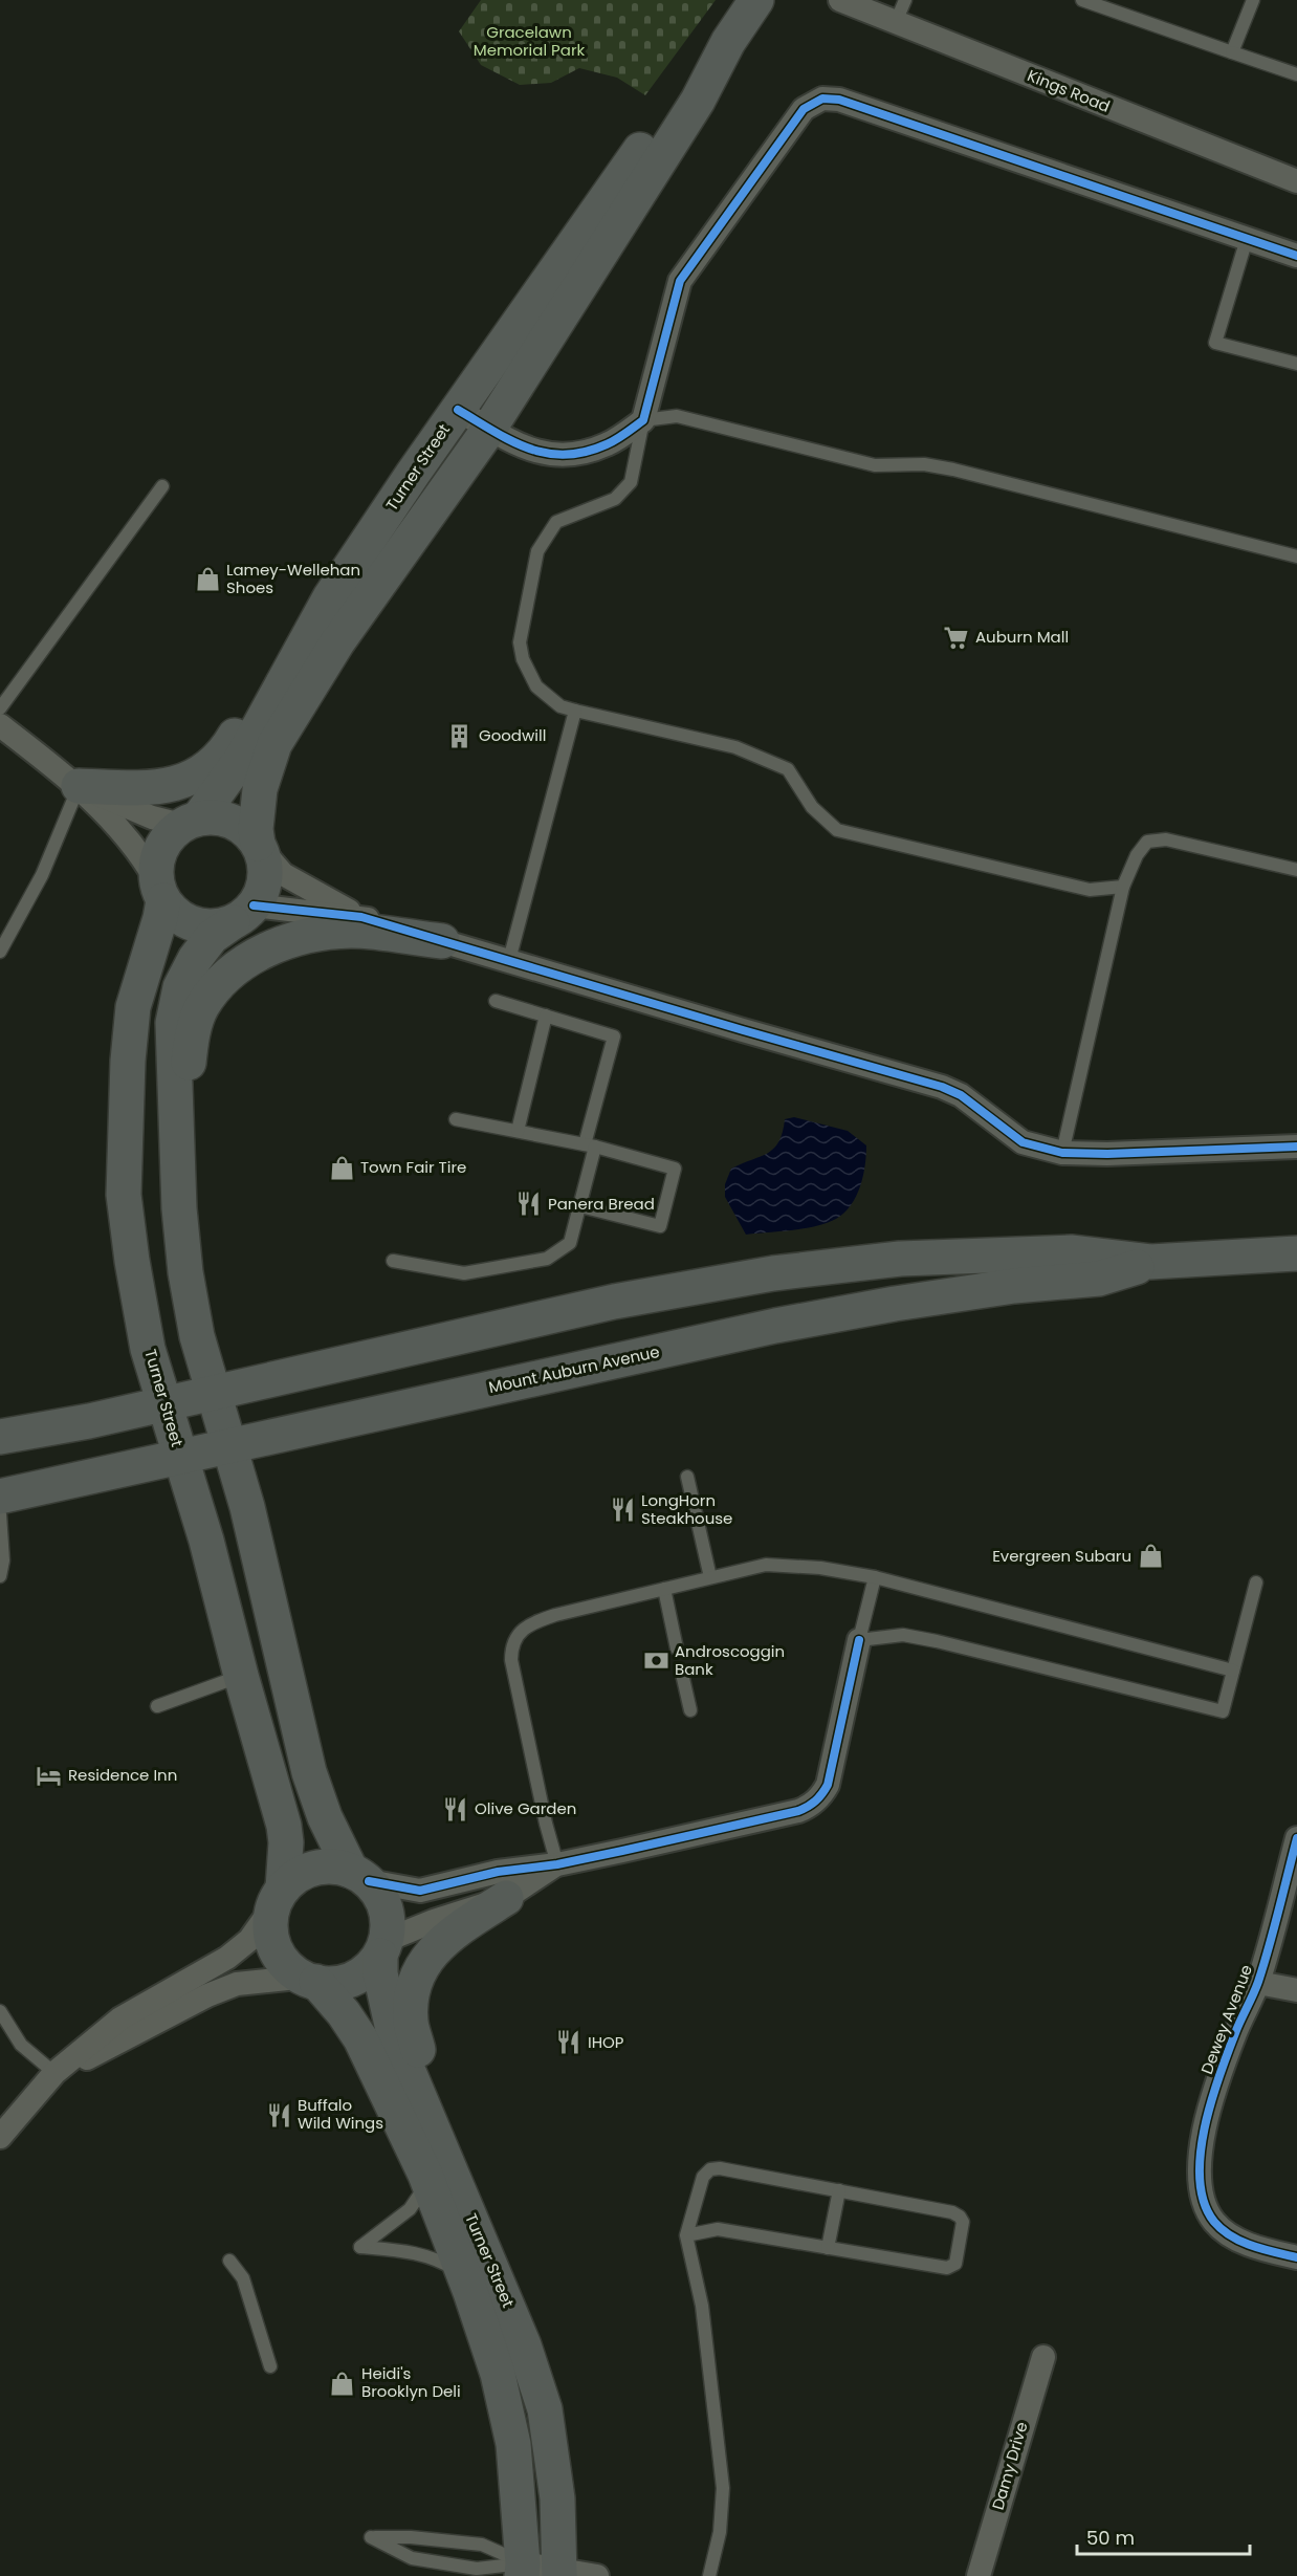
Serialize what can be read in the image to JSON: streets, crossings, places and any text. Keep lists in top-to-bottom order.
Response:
{
  "streets": {
    "main road": ["Turner Street", "Mount Auburn Avenue"],
    "street": ["Kings Road", "Dewey Avenue", "Damy Drive"]
  },
  "crossings": [
    ["Turner Street", "Mount Auburn Avenue"]
  ],
  "parks": ["Gracelawn Memorial Park"],
  "places": {
    "shop": [
      "Lamey-Wellehan Shoes",
      "Town Fair Tire",
      "Evergreen Subaru",
      "Heidi's Brooklyn Deli"
    ],
    "supermarket": ["Auburn Mall"],
    "building": ["Goodwill"],
    "restaurant": [
      "Panera Bread",
      "LongHorn Steakhouse",
      "Olive Garden",
      "IHOP",
      "Buffalo Wild Wings"
    ],
    "bank": ["Androscoggin Bank"],
    "hotel": ["Residence Inn"]
  },
  "scale_bar": "50 m"
}
